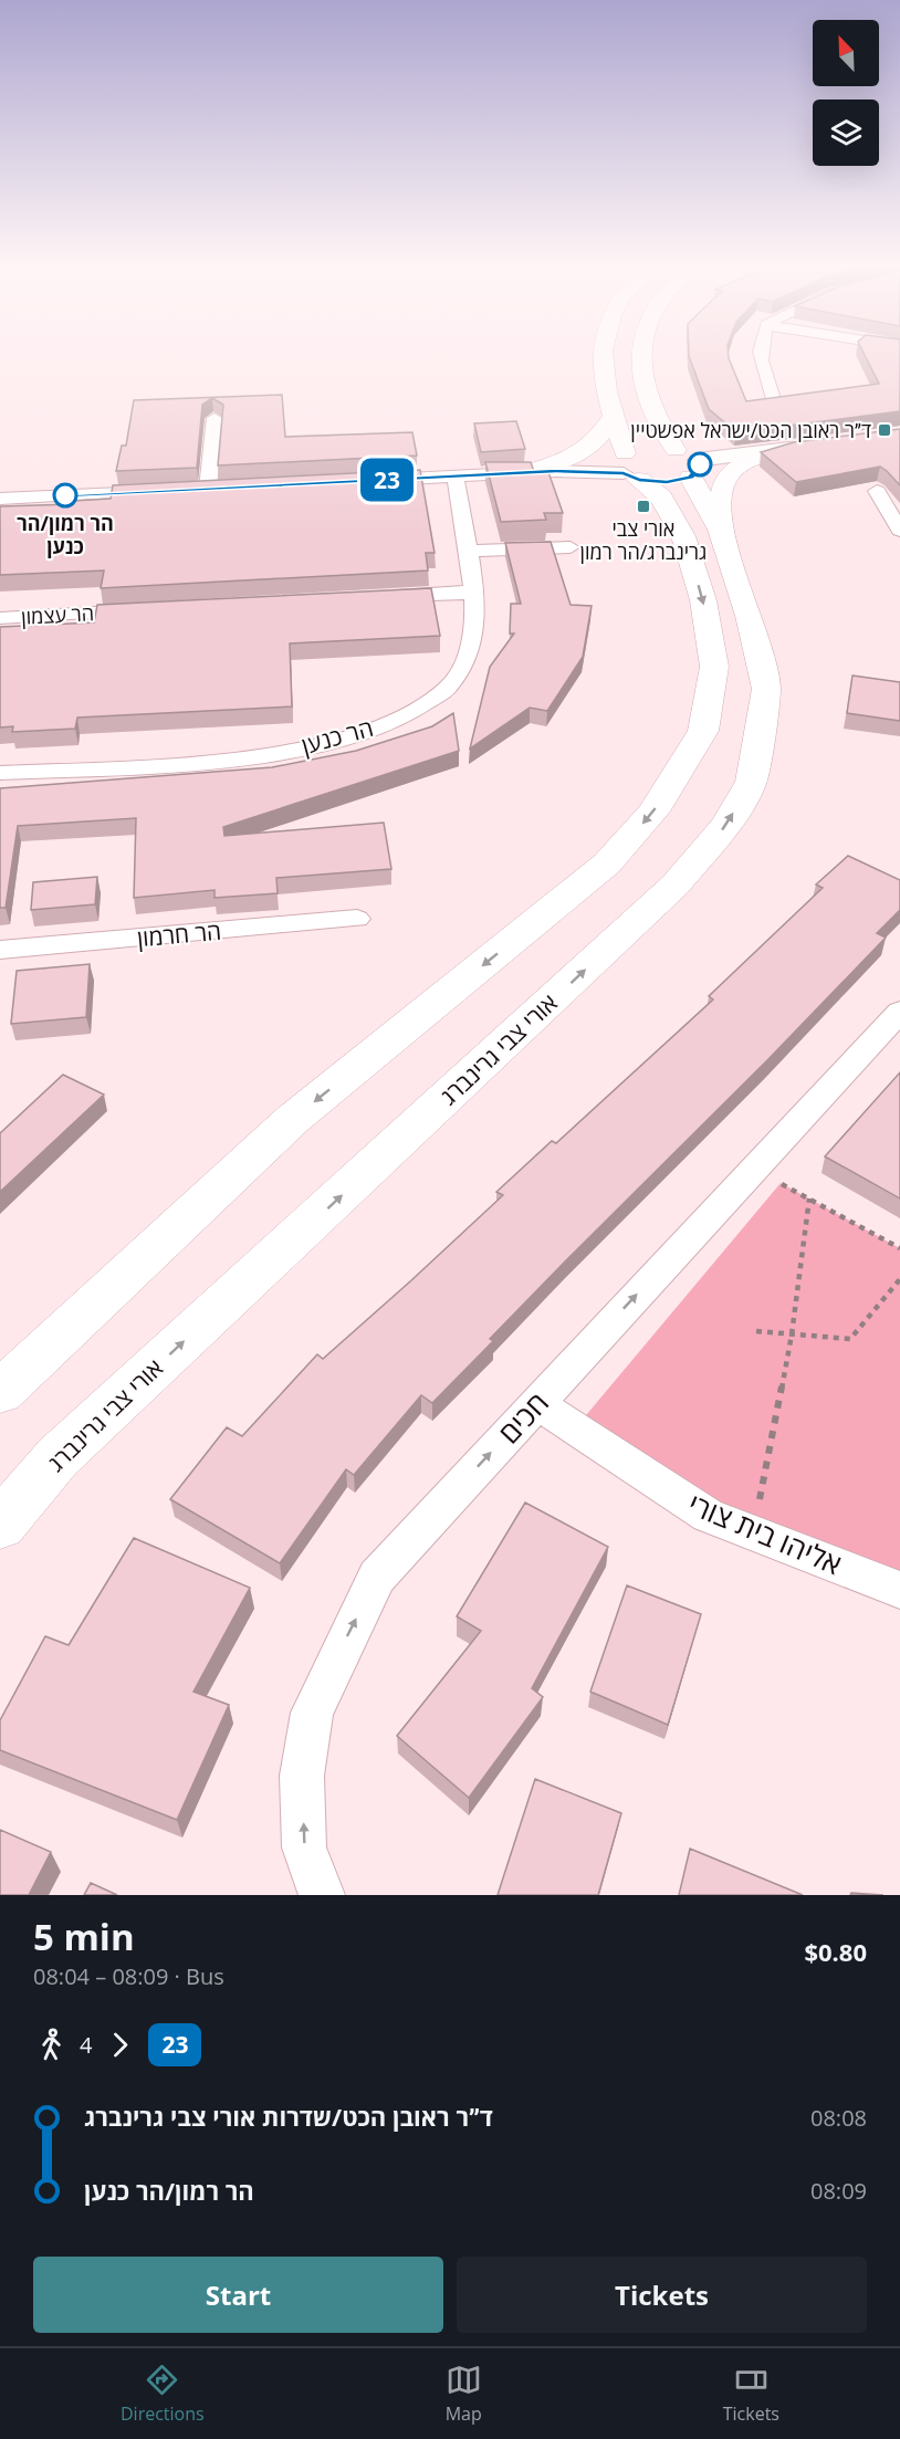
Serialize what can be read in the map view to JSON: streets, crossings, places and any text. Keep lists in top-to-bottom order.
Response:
{
  "streets": {
    "main road": ["אורי צבי גרינברג"],
    "street": [
      "הר עצמון",
      "הר כנען",
      "הר חרמון",
      "חכים",
      "אליהו בית צורי"
    ]
  },
  "crossings": [
    ["חכים", "אליהו בית צורי"]
  ],
  "one_way": ["חכים"],
  "places": {
    "transit": ["ד״ר ראובן הכט/ישראל אפשטיין", "אורי צבי גרינברג/הר רמון"],
    "other": ["הר רמון/הר כנען"]
  },
  "lines": ["bus line 23"],
  "north": "top left",
  "page": {
    "on_map": "23",
    "heading": ["5 min", "08:04 – 08:09 · Bus", "$0.80"],
    "legs": ["4", "23"],
    "list": [
      {
        "name": "ד״ר ראובן הכט/שדרות אורי צבי גרינברג",
        "value": "08:08"
      },
      {
        "name": "הר רמון/הר כנען",
        "value": "08:09"
      }
    ],
    "buttons": ["Start", "Tickets"],
    "tabs": ["Directions", "Map", "Tickets"]
  }
}
